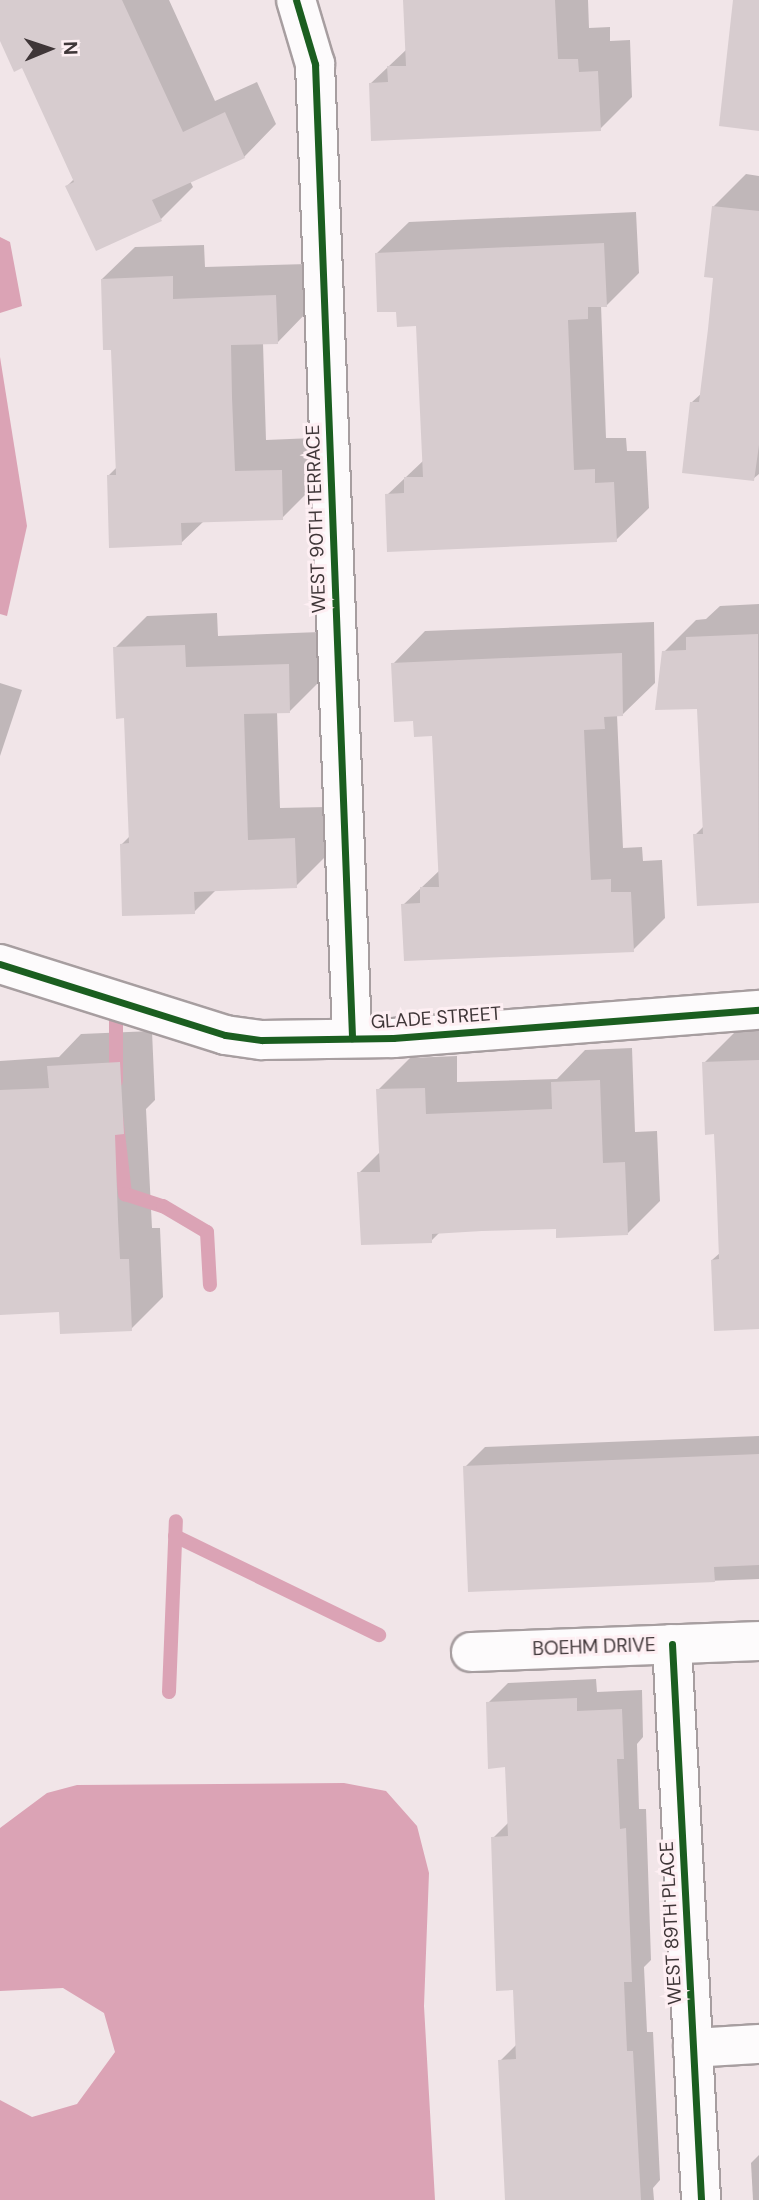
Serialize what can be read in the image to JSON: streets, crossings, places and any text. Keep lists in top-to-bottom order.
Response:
{
  "streets": {
    "street": [
      "WEST 90TH TERRACE",
      "GLADE STREET",
      "BOEHM DRIVE",
      "WEST 89TH PLACE"
    ]
  },
  "crossings": [
    ["WEST 90TH TERRACE", "GLADE STREET"],
    ["BOEHM DRIVE", "WEST 89TH PLACE"]
  ],
  "north": "right"
}
